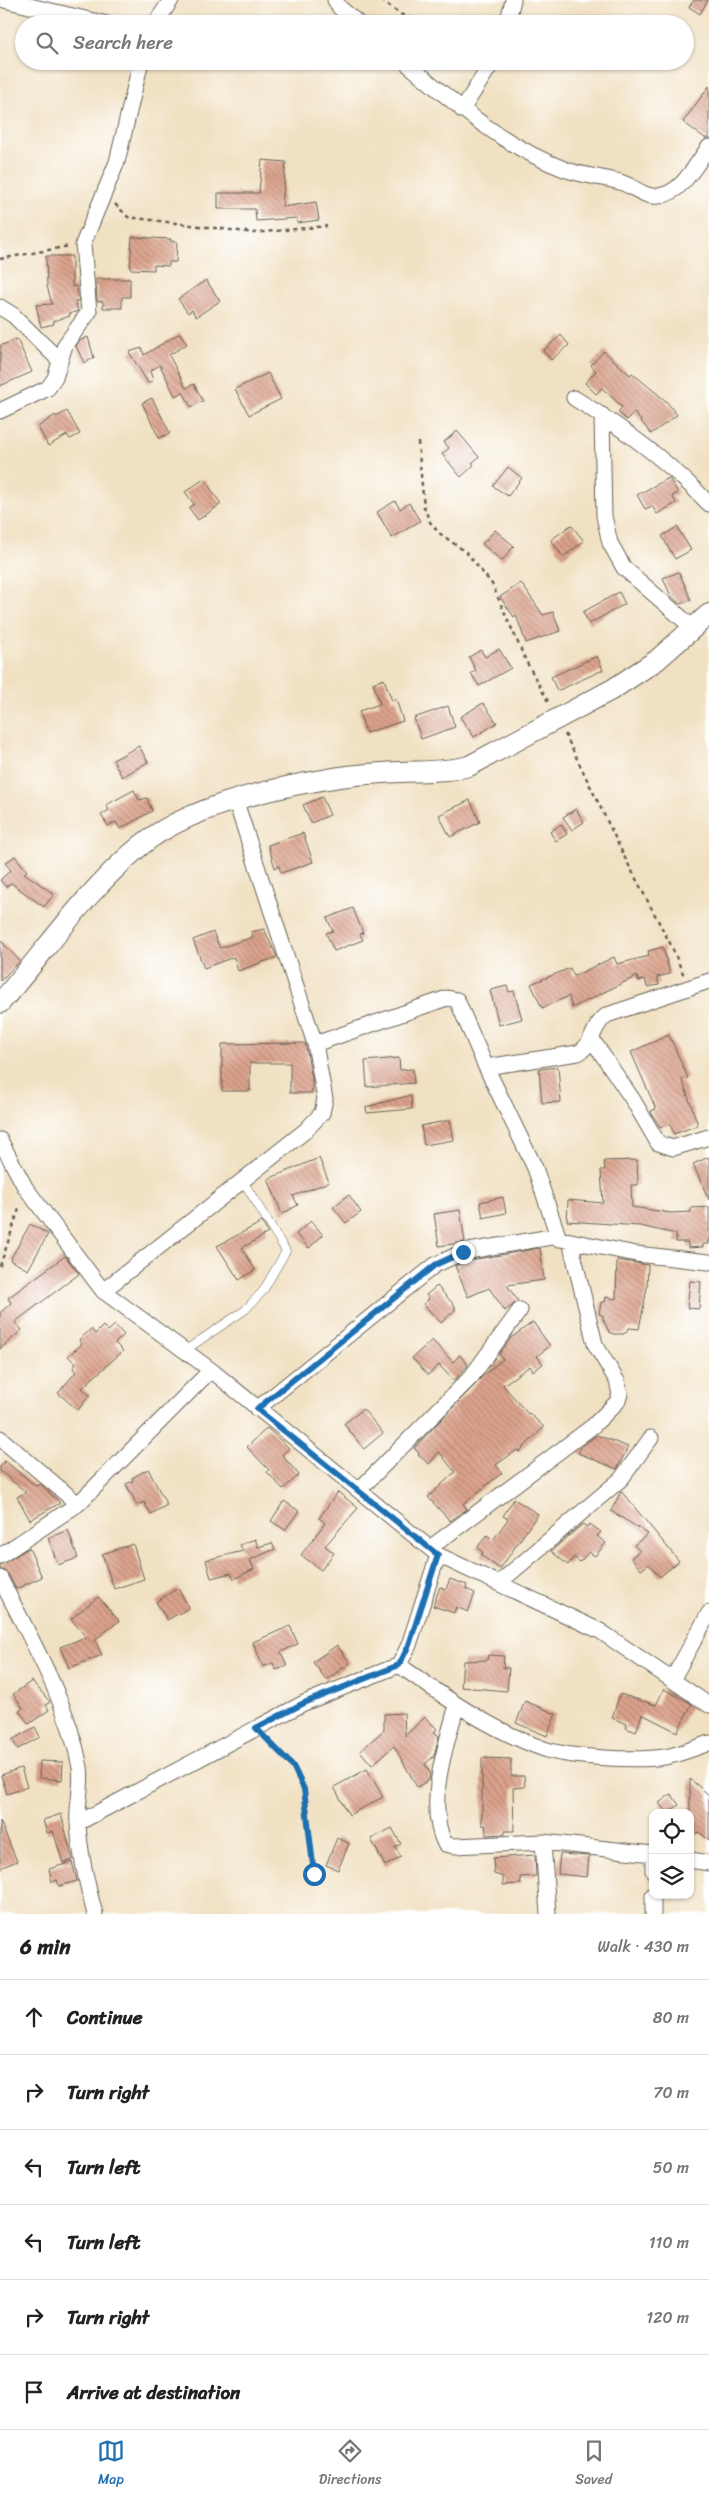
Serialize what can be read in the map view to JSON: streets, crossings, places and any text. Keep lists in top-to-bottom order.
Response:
{
  "page": {
    "search": "Search here",
    "heading": ["6 min", "Walk · 430 m"],
    "list": [
      ["Continue", "80 m"],
      ["Turn right", "70 m"],
      ["Turn left", "50 m"],
      ["Turn left", "110 m"],
      ["Turn right", "120 m"],
      "Arrive at destination"
    ],
    "nav": ["Map", "Directions", "Saved"]
  }
}
